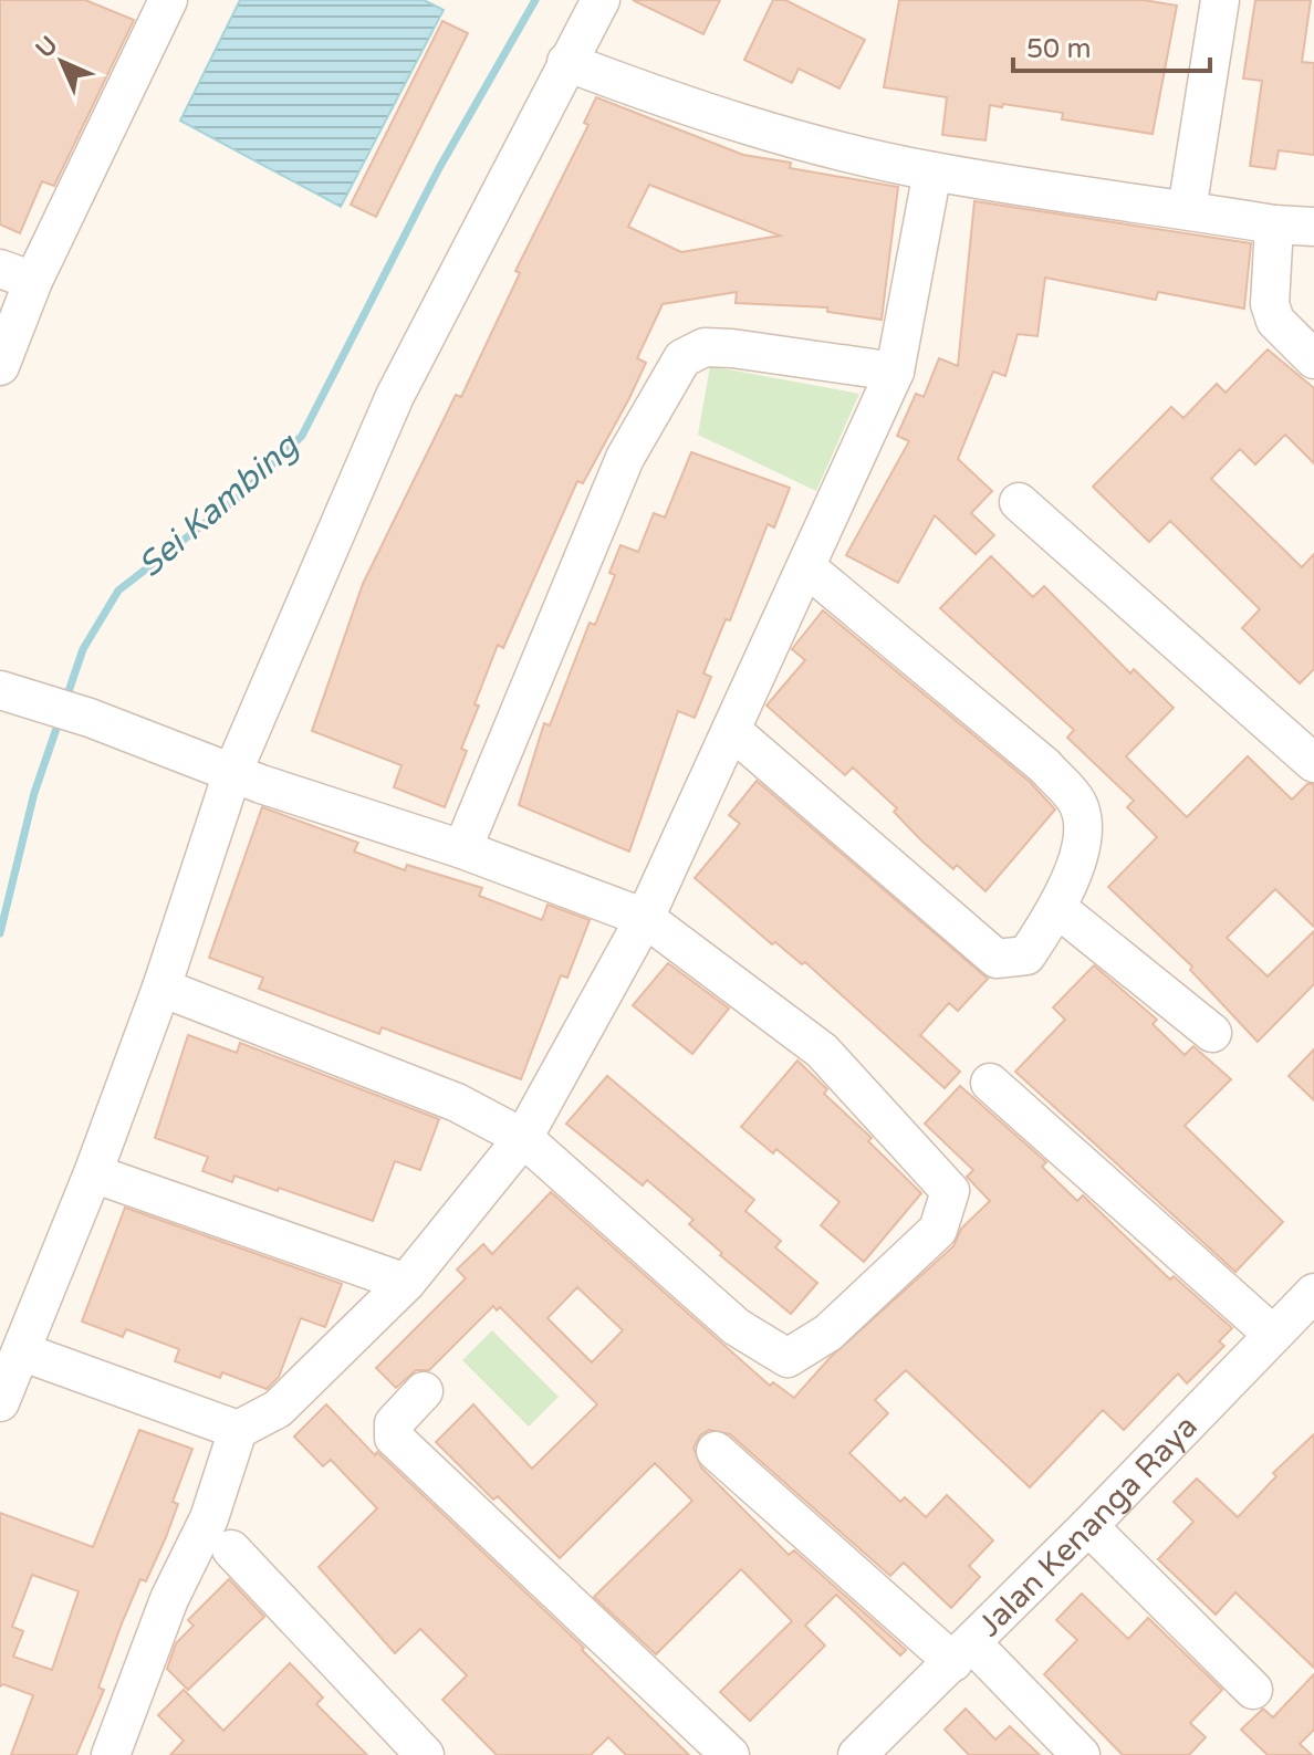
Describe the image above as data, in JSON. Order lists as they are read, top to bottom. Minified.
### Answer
{"streets":{"street":["Jalan Kenanga Raya"]},"water":["Sei Kambing"],"scale_bar":"50 m","north":"top left"}
